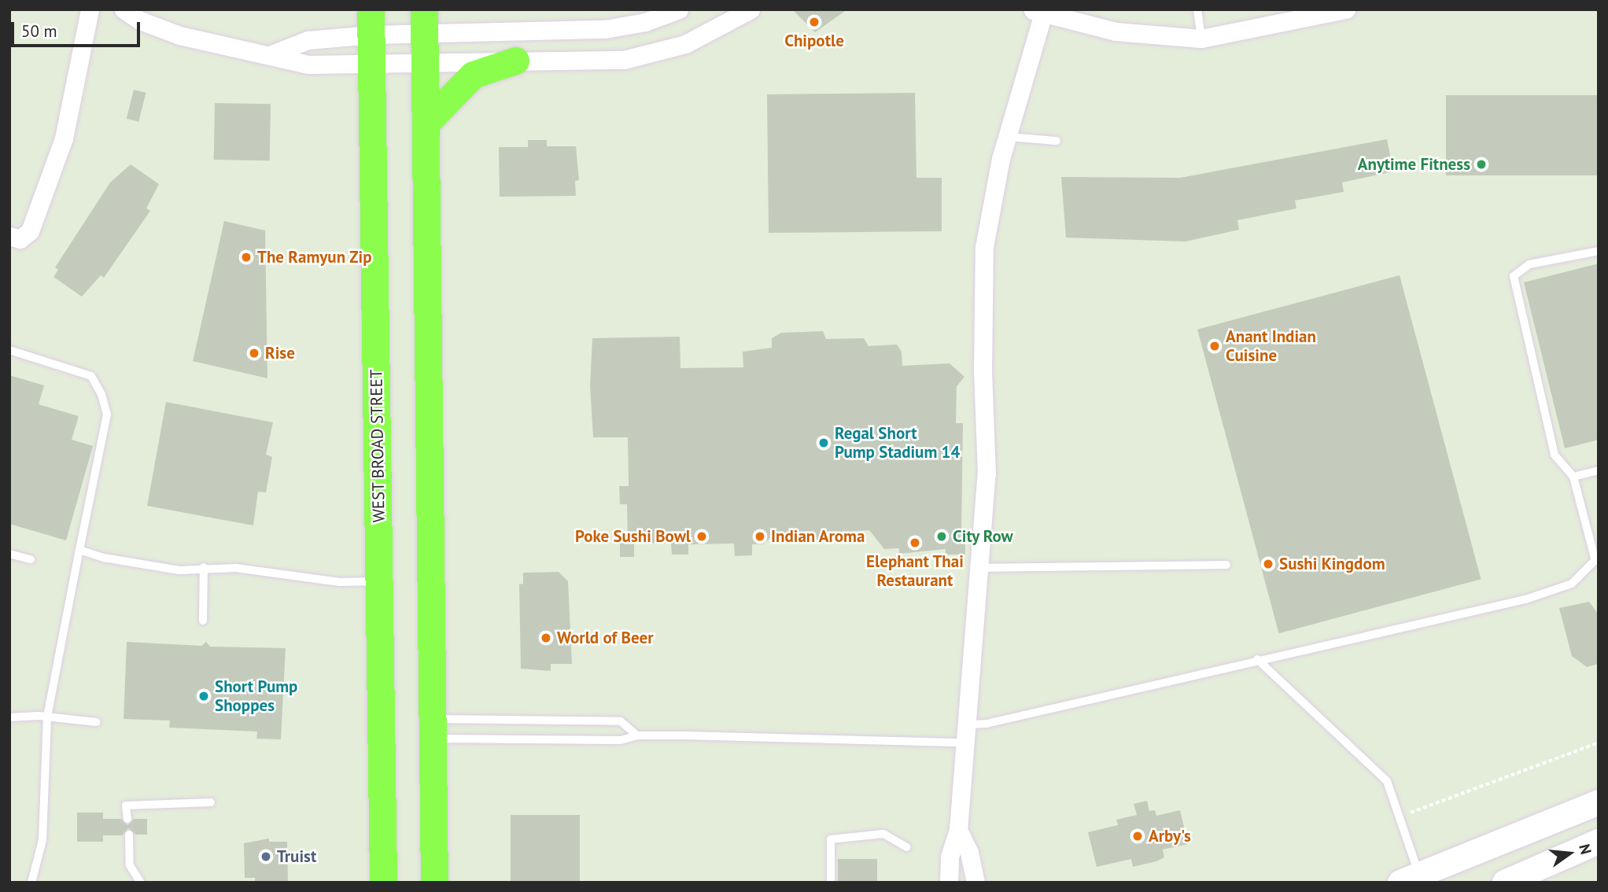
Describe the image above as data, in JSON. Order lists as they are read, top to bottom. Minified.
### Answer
{"streets":{"main road":["WEST BROAD STREET"]},"places":["Chipotle","Anytime Fitness","The Ramyun Zip","Anant Indian Cuisine","Rise","Regal Short Pump Stadium 14","Poke Sushi Bowl","Indian Aroma","City Row","Elephant Thai Restaurant","Sushi Kingdom","World of Beer","Short Pump Shoppes","Arby's","Truist"],"scale_bar":"50 m","north":"right"}
